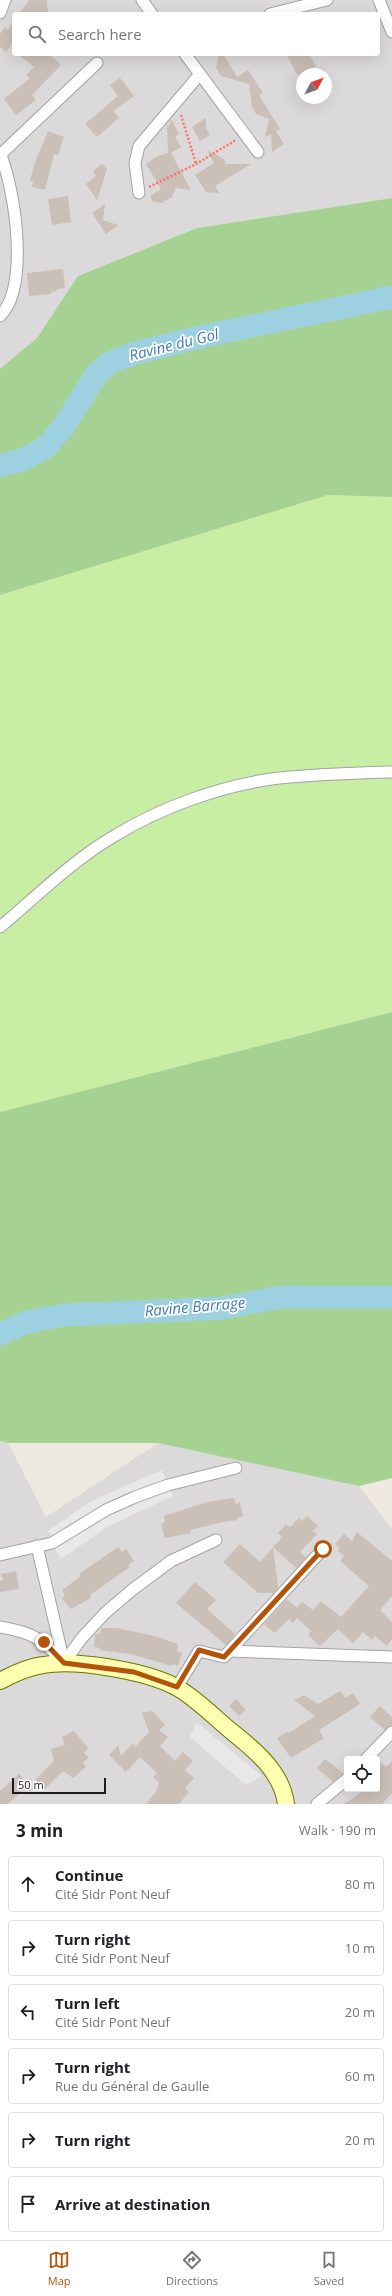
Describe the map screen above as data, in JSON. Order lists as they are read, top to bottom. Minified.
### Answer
{"water":["Ravine du Gol","Ravine Barrage"],"scale_bar":"50 m","north":"top right","page":{"search":"Search here","scale":"50 m","heading":["3 min","Walk · 190 m"],"list":[["Continue","Cité Sidr Pont Neuf","80 m"],["Turn right","Cité Sidr Pont Neuf","10 m"],["Turn left","Cité Sidr Pont Neuf","20 m"],["Turn right","Rue du Général de Gaulle","60 m"],["Turn right","20 m"],"Arrive at destination"],"nav":["Map","Directions","Saved"]}}
